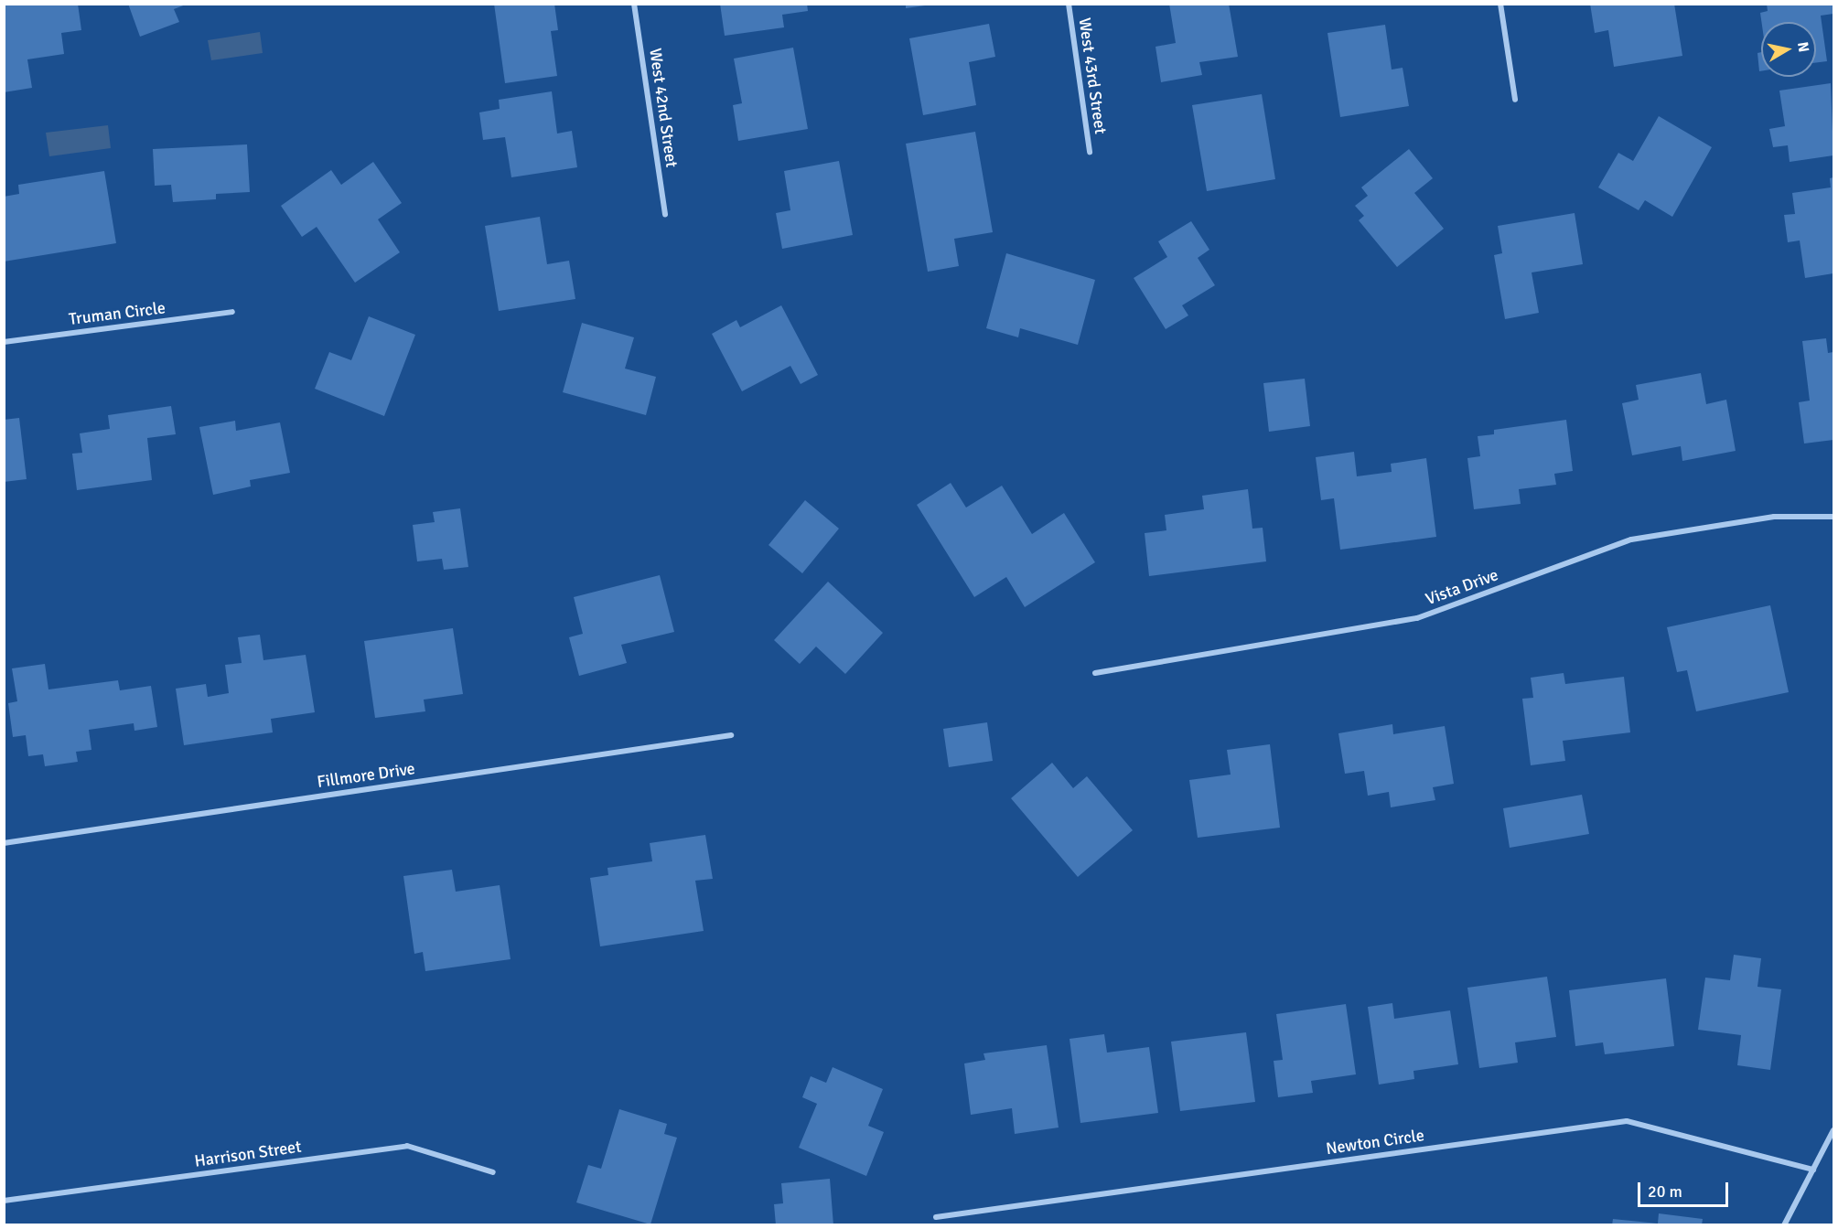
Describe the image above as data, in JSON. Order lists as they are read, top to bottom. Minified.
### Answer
{"streets":{"street":["West 43rd Street","West 42nd Street","Truman Circle","Vista Drive","Fillmore Drive","Newton Circle","Harrison Street"]},"scale_bar":"20 m","north":"right"}
